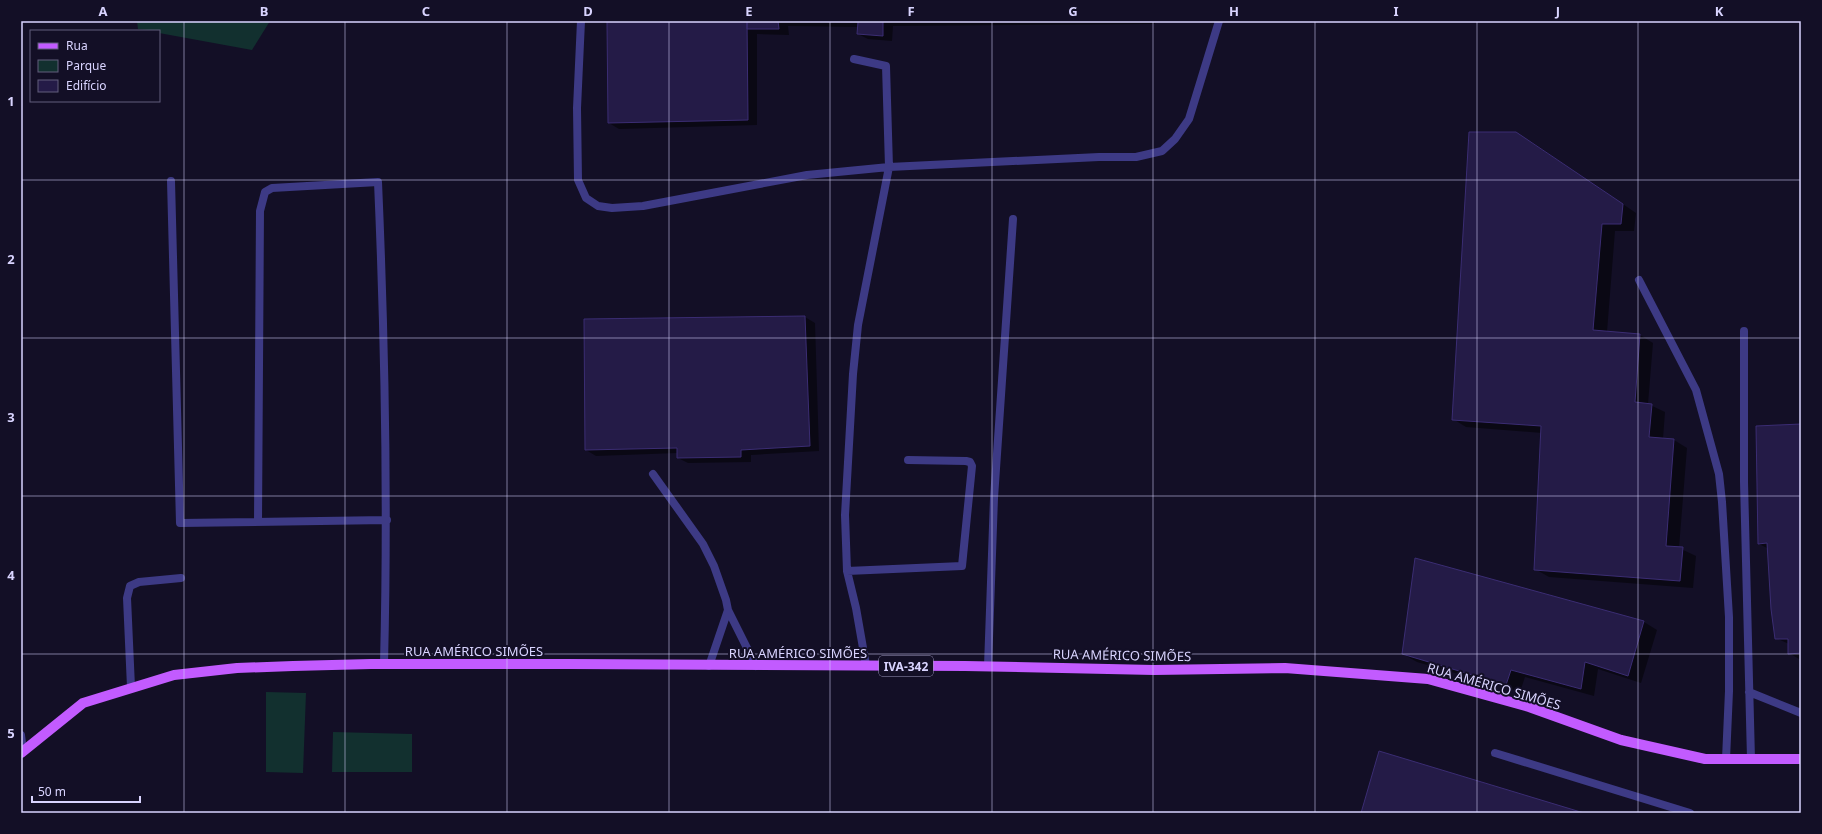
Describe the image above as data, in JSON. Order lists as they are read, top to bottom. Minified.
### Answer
{"streets":{"main road":["RUA AMÉRICO SIMÕES","IVA-342"]},"legend":["Rua","Parque","Edifício"],"scale_bar":"50 m","grid":{"columns":["A","B","C","D","E","F","G","H","I","J","K"],"rows":["1","2","3","4","5"]}}
